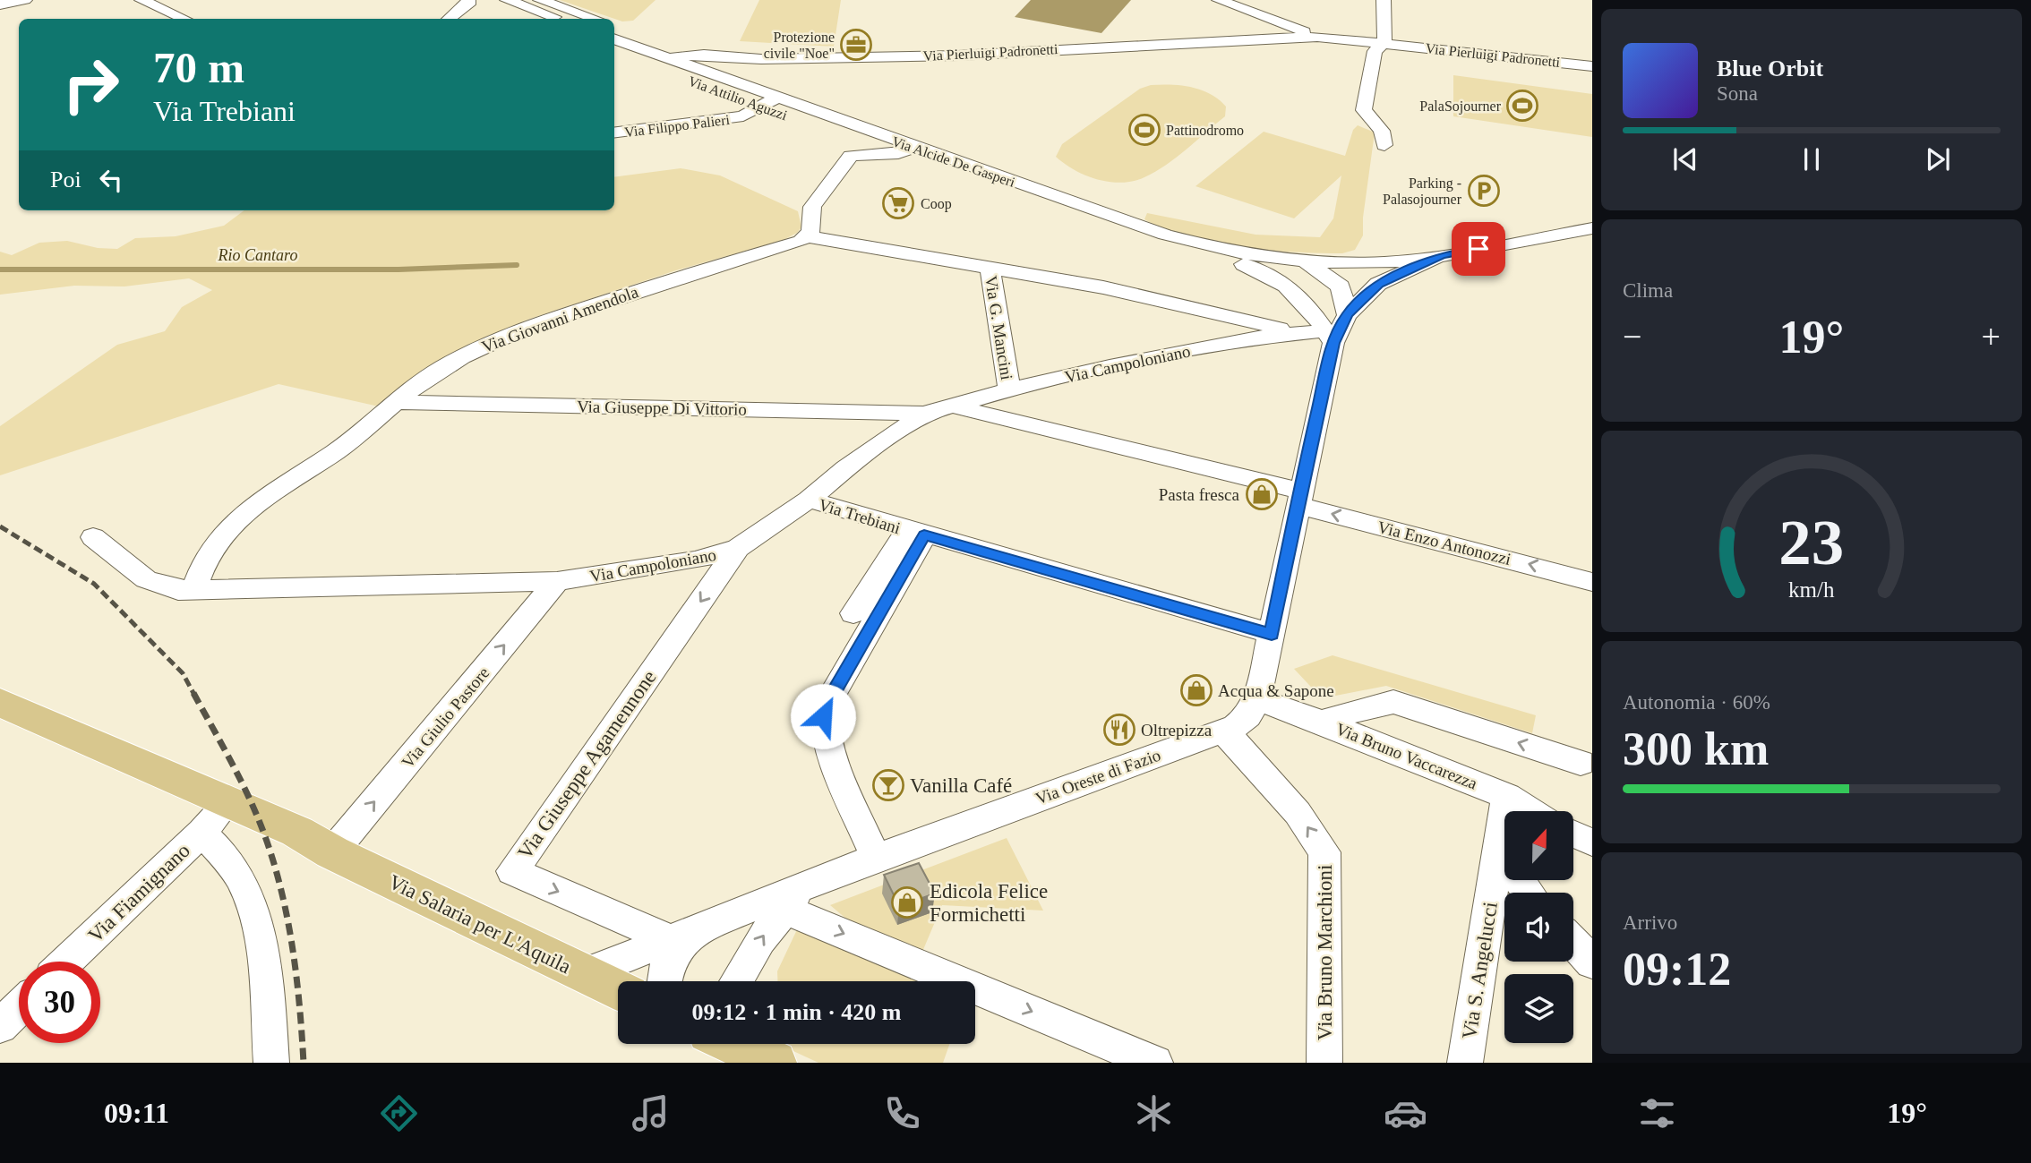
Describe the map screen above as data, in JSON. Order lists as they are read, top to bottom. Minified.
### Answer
{"streets":{"main road":["Via Salaria per L'Aquila"],"street":["Via Pierluigi Padronetti","Via Attilio Aguzzi","Via Filippo Palieri","Via Alcide De Gasperi","Via Giovanni Amendola","Via G. Mancini","Via Campoloniano","Via Giuseppe Di Vittorio","Via Trebiani","Via Enzo Antonozzi","Via Giulio Pastore","Via Bruno Vaccarezza","Via Giuseppe Agamennone","Via Oreste di Fazio","Via Fiamignano","Via Bruno Marchioni","Via S. Angelucci"]},"crossings":[["Via Pierluigi Padronetti","Via Alcide De Gasperi"],["Via Attilio Aguzzi","Via Filippo Palieri"],["Via Attilio Aguzzi","Via Alcide De Gasperi"],["Via Filippo Palieri","Via Alcide De Gasperi"],["Via Giovanni Amendola","Via Campoloniano"],["Via Giovanni Amendola","Via Giuseppe Di Vittorio"],["Via G. Mancini","Via Campoloniano"],["Via Campoloniano","Via Giuseppe Di Vittorio"],["Via Campoloniano","Via Trebiani"],["Via Campoloniano","Via Enzo Antonozzi"],["Via Campoloniano","Via Giulio Pastore"],["Via Campoloniano","Via Giuseppe Agamennone"],["Via Campoloniano","Via Oreste di Fazio"],["Via Trebiani","Via Oreste di Fazio"],["Via Enzo Antonozzi","Via Oreste di Fazio"],["Via Giulio Pastore","Via Salaria per L'Aquila"],["Via Bruno Vaccarezza","Via Oreste di Fazio"],["Via Bruno Vaccarezza","Via S. Angelucci"],["Via Giuseppe Agamennone","Via Oreste di Fazio"],["Via Oreste di Fazio","Via Salaria per L'Aquila"],["Via Oreste di Fazio","Via Bruno Marchioni"],["Via Fiamignano","Via Salaria per L'Aquila"]],"one_way":["Via Giulio Pastore","Via Bruno Marchioni"],"water":["Rio Cantaro"],"places":{"office":["Protezione civile \"Noe\""],"sports":["PalaSojourner","Pattinodromo"],"parking":["Parking - Palasojourner"],"supermarket":["Coop"],"shop":["Pasta fresca","Acqua & Sapone","Edicola Felice Formichetti"],"restaurant":["Oltrepizza"],"bar":["Vanilla Café"]},"north":"top","page":{"turn":["70 m","Via Trebiani"],"song":["Blue Orbit","Sona"],"then":"Poi","tile":["Clima",["Autonomia · 60%","300 km"],["Arrivo","09:12"]],"heat":["−","19°","+"],"limit":"30","trip":"09:12 · 1 min · 420 m","tabs":["09:11","19°"],"gauge":["23","km/h"]}}
